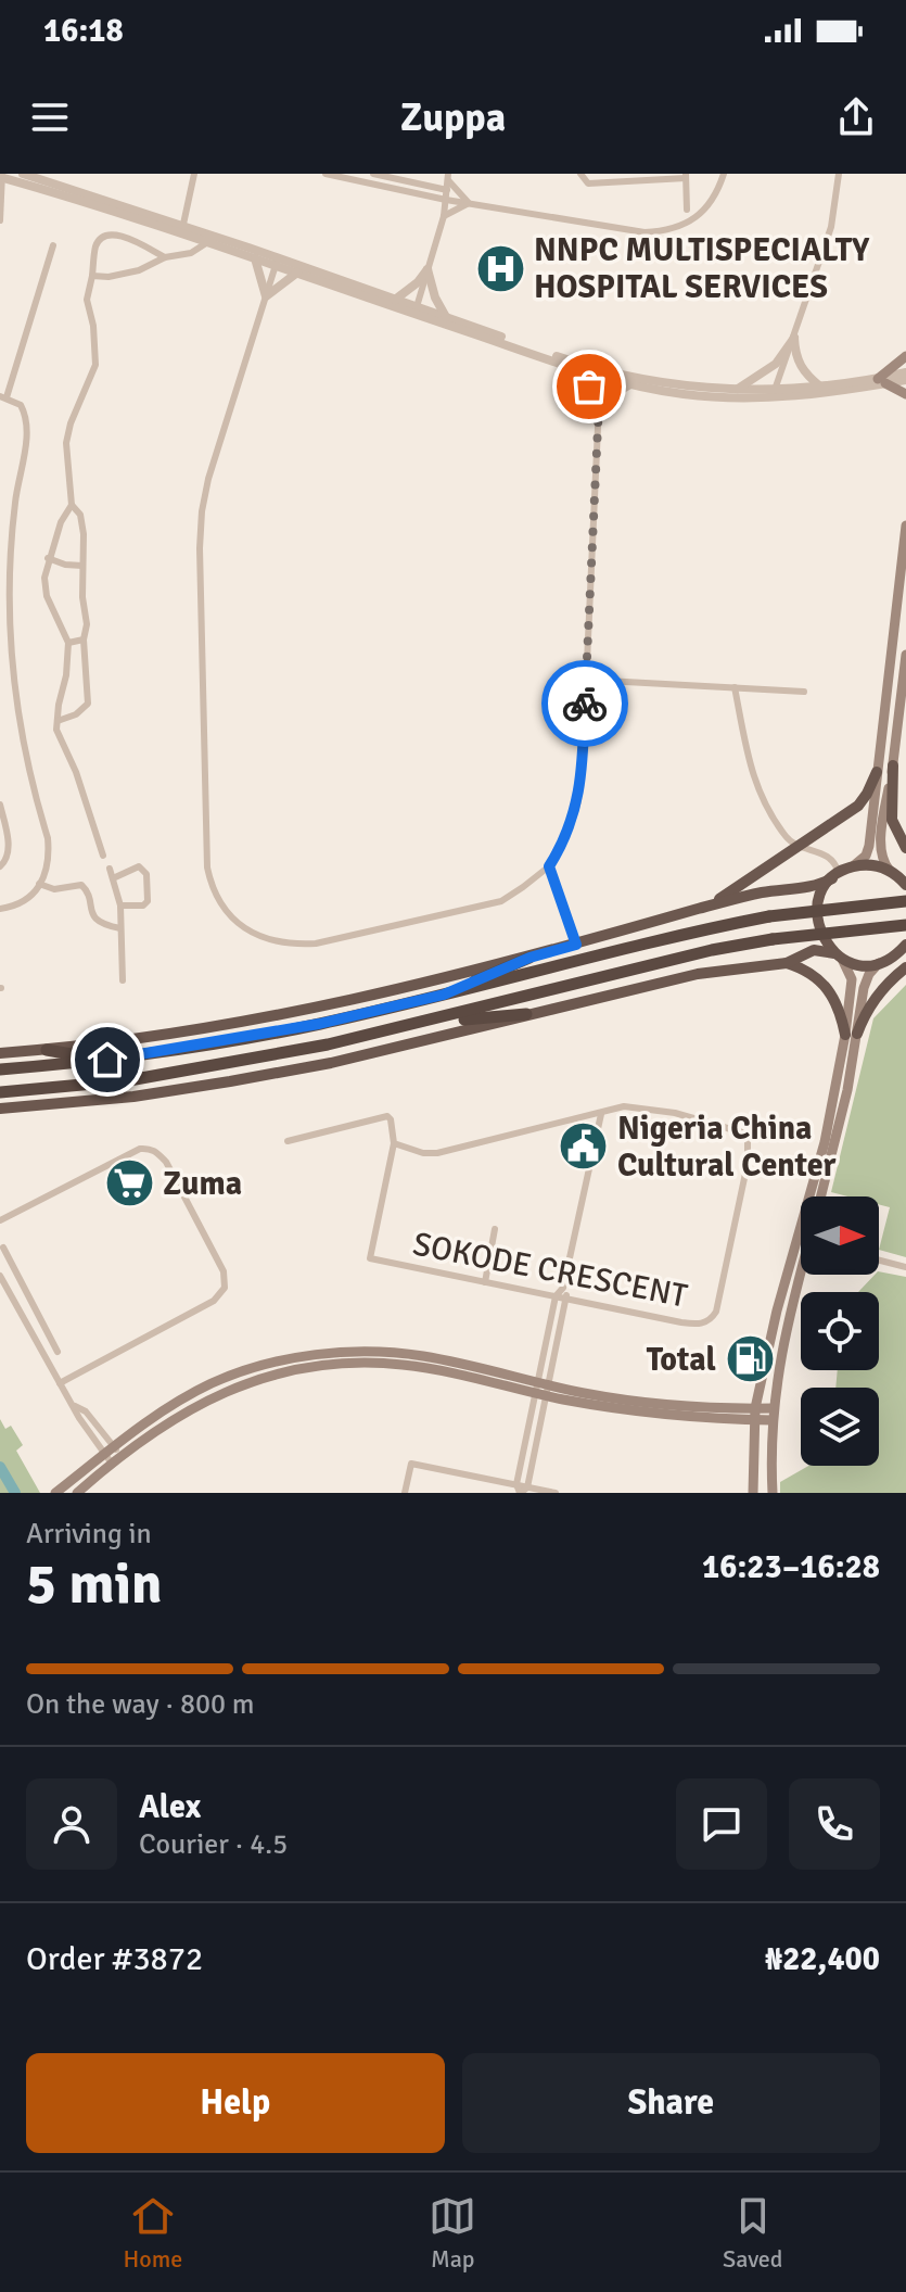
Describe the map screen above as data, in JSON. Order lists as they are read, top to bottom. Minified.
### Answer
{"streets":{"street":["SOKODE CRESCENT"]},"places":{"hospital":["NNPC MULTISPECIALTY HOSPITAL SERVICES"],"public building":["Nigeria China Cultural Center"],"supermarket":["Zuma"],"fuel station":["Total"]},"north":"right","page":{"status":"16:18","header":"Zuppa","heading":["5 min","Arriving in","16:23–16:28"],"panel":["Alex","Courier · 4.5","Order #3872","₦22,400"],"bar":"On the way · 800 m","buttons":["Help","Share"],"tabs":["Home","Map","Saved"]}}
